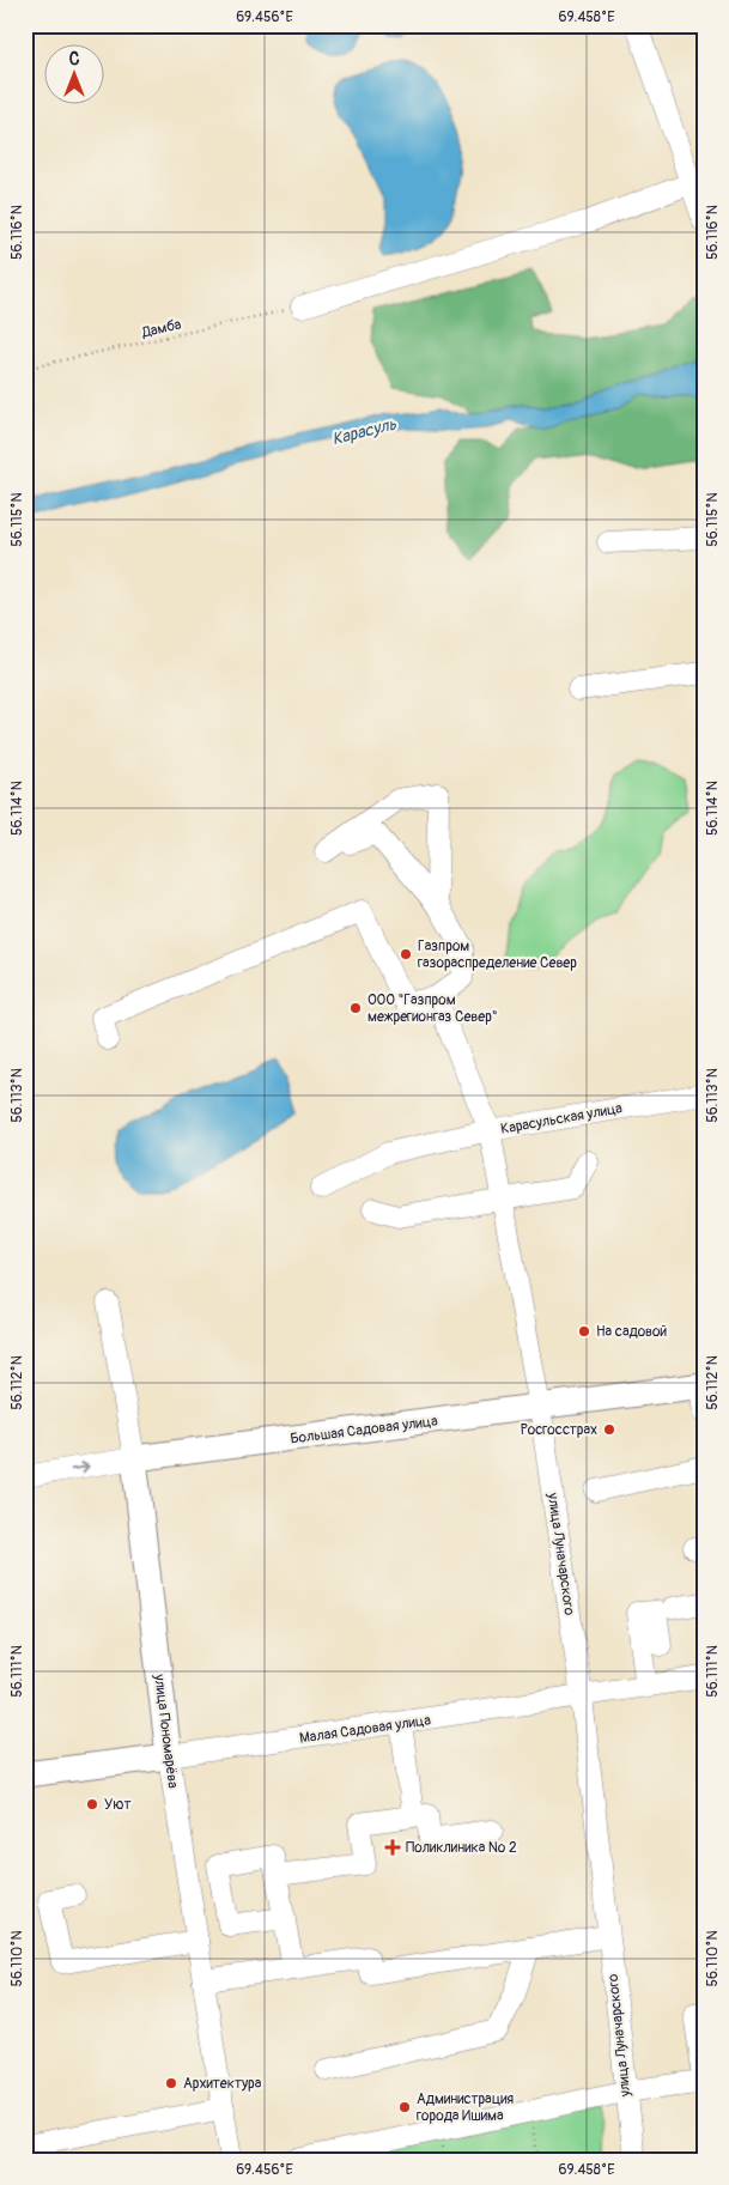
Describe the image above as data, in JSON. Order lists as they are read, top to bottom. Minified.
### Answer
{"streets":{"main road":["Большая Садовая улица","Малая Садовая улица","улица Пономарёва"],"street":["Карасульская улица","улица Луначарского"],"path":["Дамба"]},"crossings":[["Карасульская улица","улица Луначарского"],["Большая Садовая улица","улица Луначарского"],["Большая Садовая улица","улица Пономарёва"],["улица Луначарского","Малая Садовая улица"],["Малая Садовая улица","улица Пономарёва"]],"water":["Карасуль"],"places":{"other":["Газпром газораспределение Север","ООО \"Газпром межрегионгаз Север\"","На садовой","Росгосстрах","Уют","Архитектура","Администрация города Ишима"],"health":["Поликлиника № 2"]},"north":"top","coordinates":["69.456°E","69.458°E","56.116°N","56.115°N","56.114°N","56.113°N","56.112°N","56.111°N","56.110°N"]}
